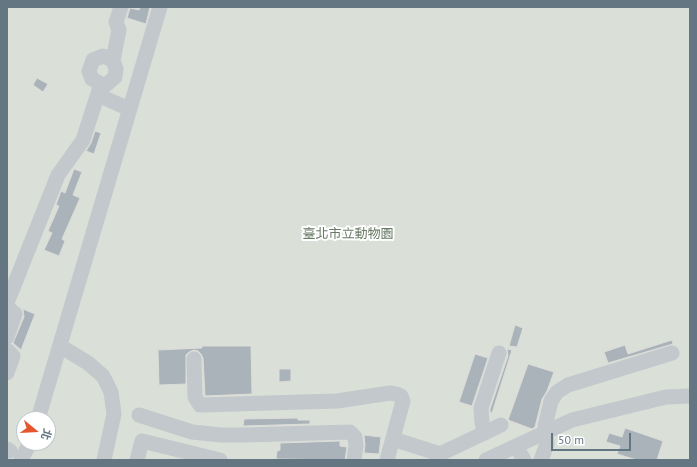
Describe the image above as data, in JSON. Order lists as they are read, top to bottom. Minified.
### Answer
{"parks":["臺北市立動物園"],"scale_bar":"50 m","north":"right"}
